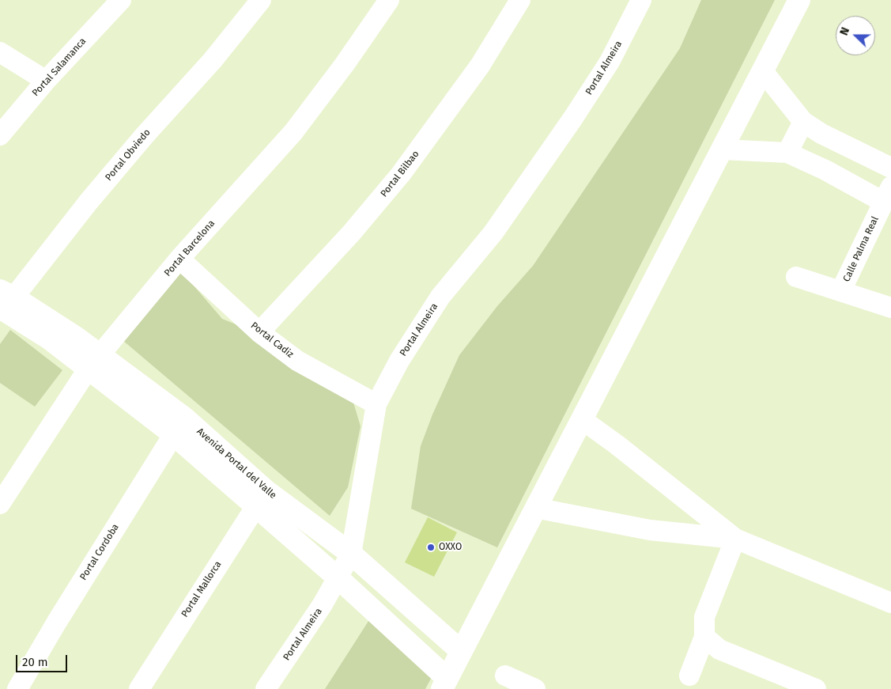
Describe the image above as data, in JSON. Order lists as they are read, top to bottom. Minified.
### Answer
{"streets":{"street":["Portal Salamanca","Portal Almeira","Portal Obviedo","Portal Bilbao","Portal Barcelona","Calle Palma Real","Portal Cadiz","Avenida Portal del Valle","Portal Cordoba","Portal Mallorca"]},"crossings":[["Portal Almeira","Portal Cadiz"],["Portal Almeira","Avenida Portal del Valle"],["Portal Obviedo","Avenida Portal del Valle"],["Portal Bilbao","Portal Cadiz"],["Portal Barcelona","Portal Cadiz"],["Portal Barcelona","Avenida Portal del Valle"],["Avenida Portal del Valle","Portal Cordoba"],["Avenida Portal del Valle","Portal Mallorca"]],"places":["OXXO"],"scale_bar":"20 m","north":"left"}
